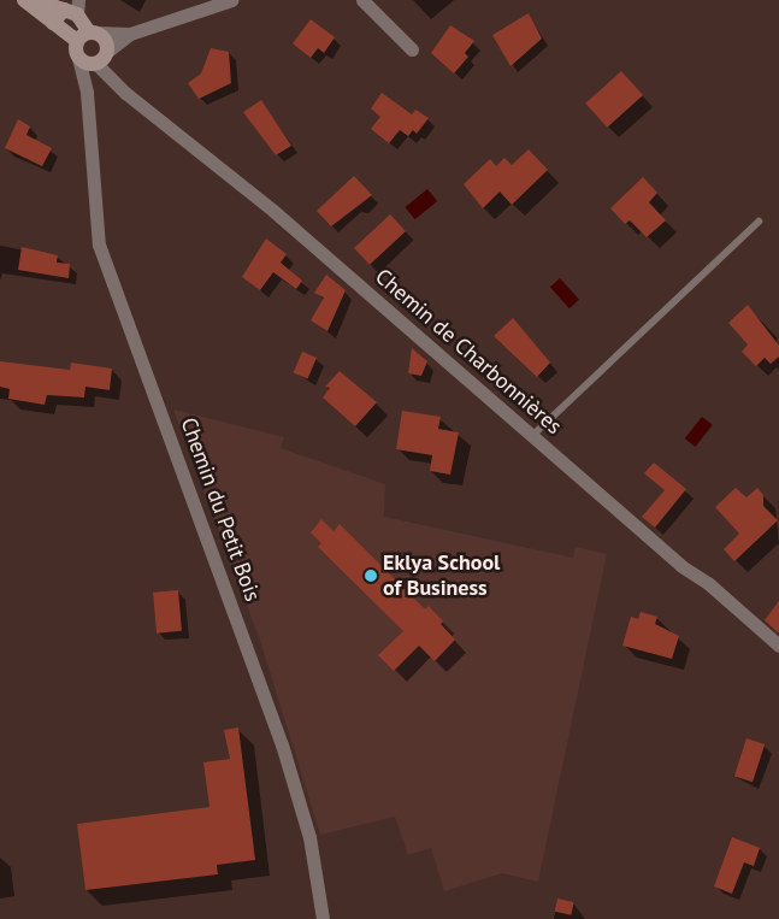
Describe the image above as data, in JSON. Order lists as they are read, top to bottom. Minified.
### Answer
{"streets":{"street":["Chemin de Charbonnières","Chemin du Petit Bois"]},"crossings":[["Chemin de Charbonnières","Chemin du Petit Bois"]],"places":["Eklya School of Business"]}
